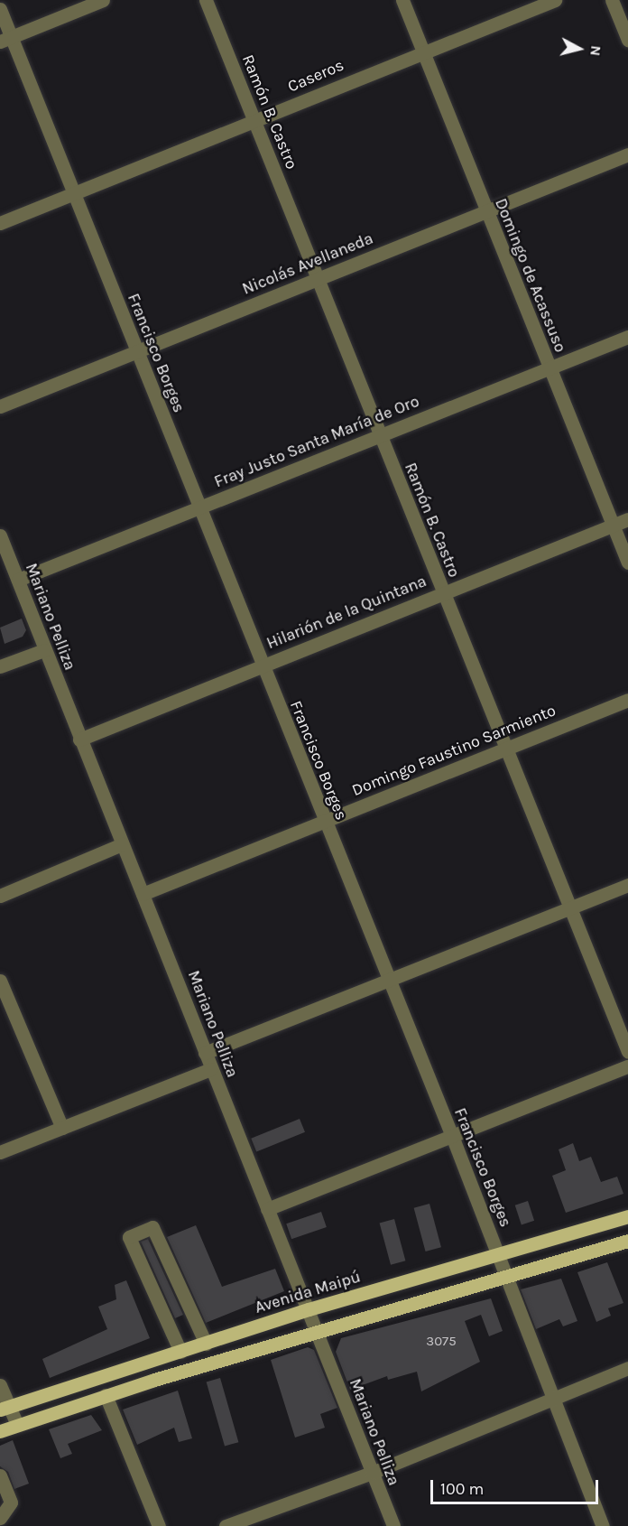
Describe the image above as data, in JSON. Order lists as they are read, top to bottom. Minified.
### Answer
{"streets":{"main road":["Avenida Maipú"],"street":["Caseros","Ramón B. Castro","Nicolás Avellaneda","Domingo de Acassuso","Francisco Borges","Fray Justo Santa María de Oro","Hilarión de la Quintana","Mariano Pelliza","Domingo Faustino Sarmiento"]},"crossings":[["Caseros","Ramón B. Castro"],["Caseros","Domingo de Acassuso"],["Caseros","Francisco Borges"],["Ramón B. Castro","Nicolás Avellaneda"],["Ramón B. Castro","Fray Justo Santa María de Oro"],["Ramón B. Castro","Hilarión de la Quintana"],["Ramón B. Castro","Domingo Faustino Sarmiento"],["Nicolás Avellaneda","Domingo de Acassuso"],["Nicolás Avellaneda","Francisco Borges"],["Domingo de Acassuso","Fray Justo Santa María de Oro"],["Domingo de Acassuso","Hilarión de la Quintana"],["Francisco Borges","Fray Justo Santa María de Oro"],["Francisco Borges","Hilarión de la Quintana"],["Francisco Borges","Domingo Faustino Sarmiento"],["Francisco Borges","Avenida Maipú"],["Fray Justo Santa María de Oro","Mariano Pelliza"],["Hilarión de la Quintana","Mariano Pelliza"],["Mariano Pelliza","Domingo Faustino Sarmiento"],["Mariano Pelliza","Avenida Maipú"]],"house_numbers":["3075"],"scale_bar":"100 m","north":"right"}
